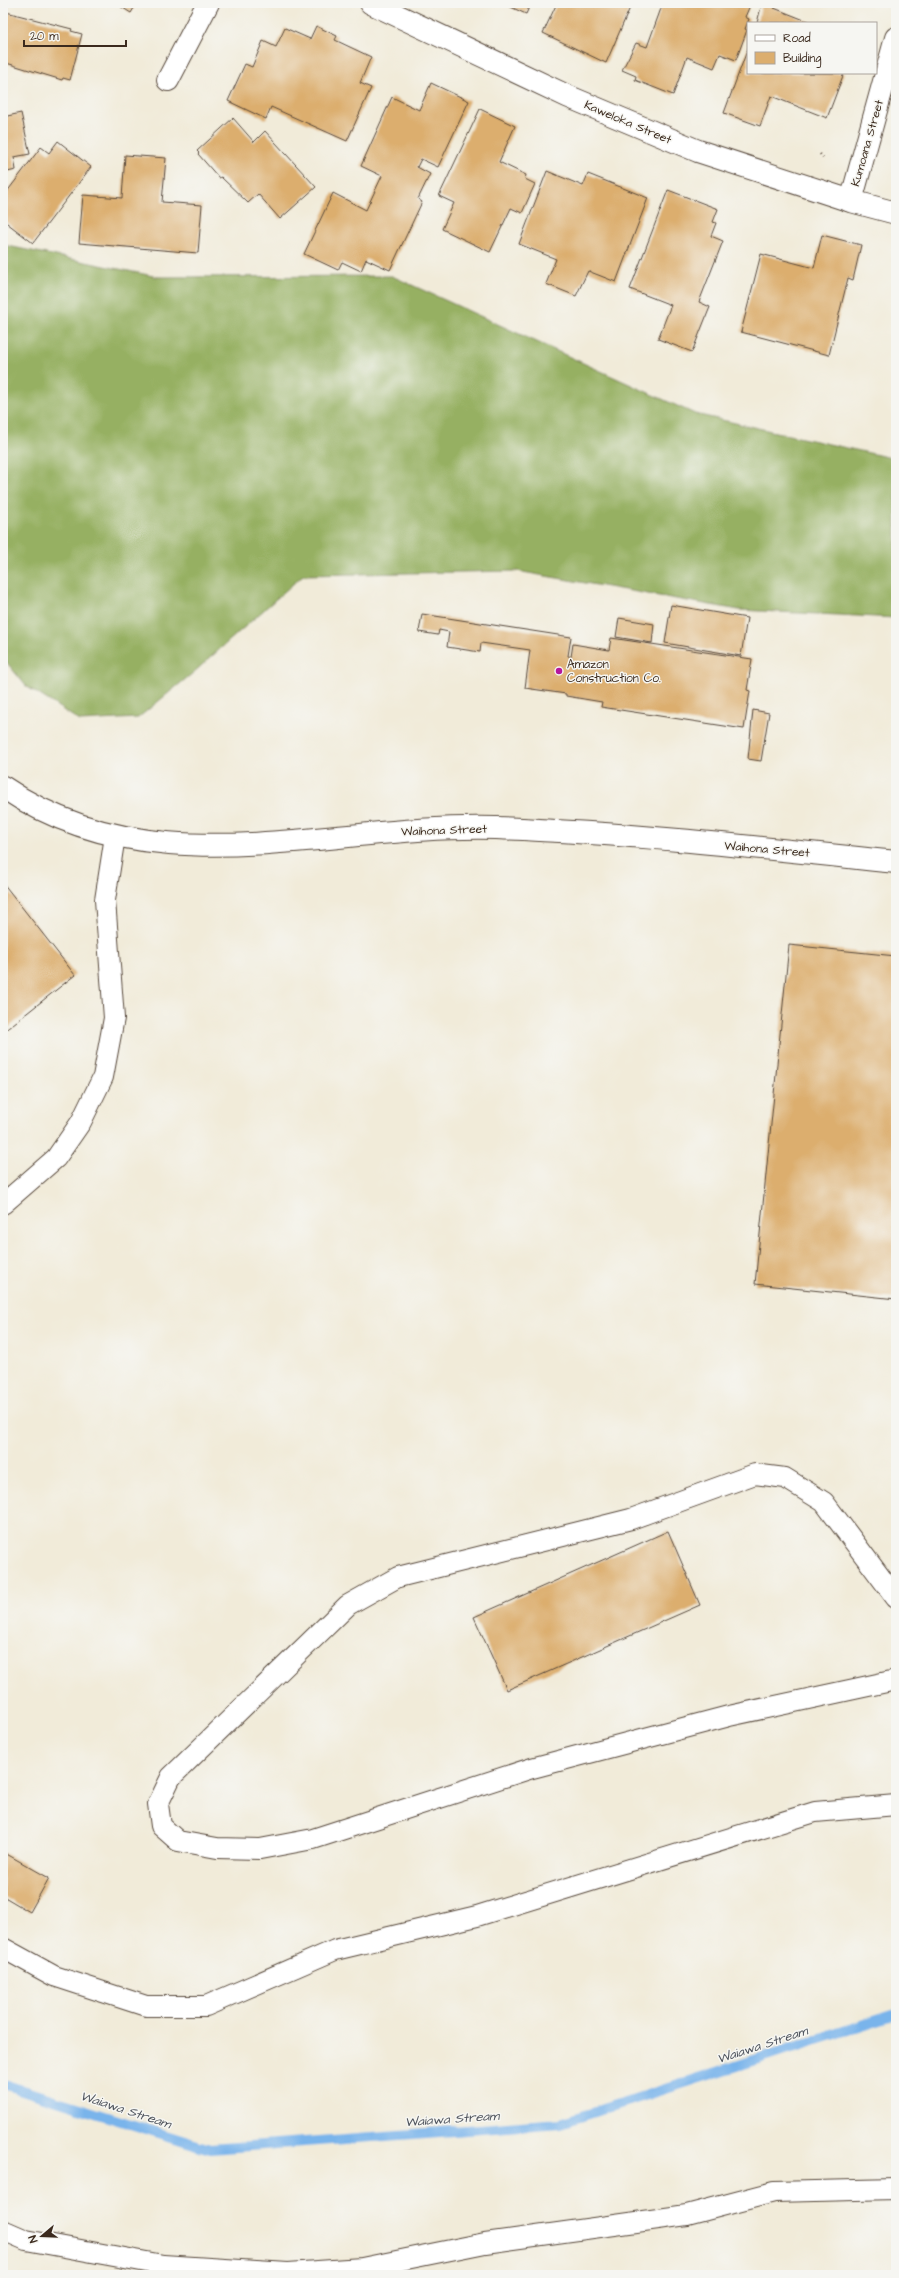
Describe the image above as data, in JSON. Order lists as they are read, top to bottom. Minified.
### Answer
{"streets":{"street":["Kaweloka Street","Kumoana Street","Waihona Street"]},"crossings":[["Kaweloka Street","Kumoana Street"]],"water":["Waiawa Stream"],"places":["Amazon Construction Co."],"legend":["Road","Building"],"scale_bar":"20 m","north":"left"}
